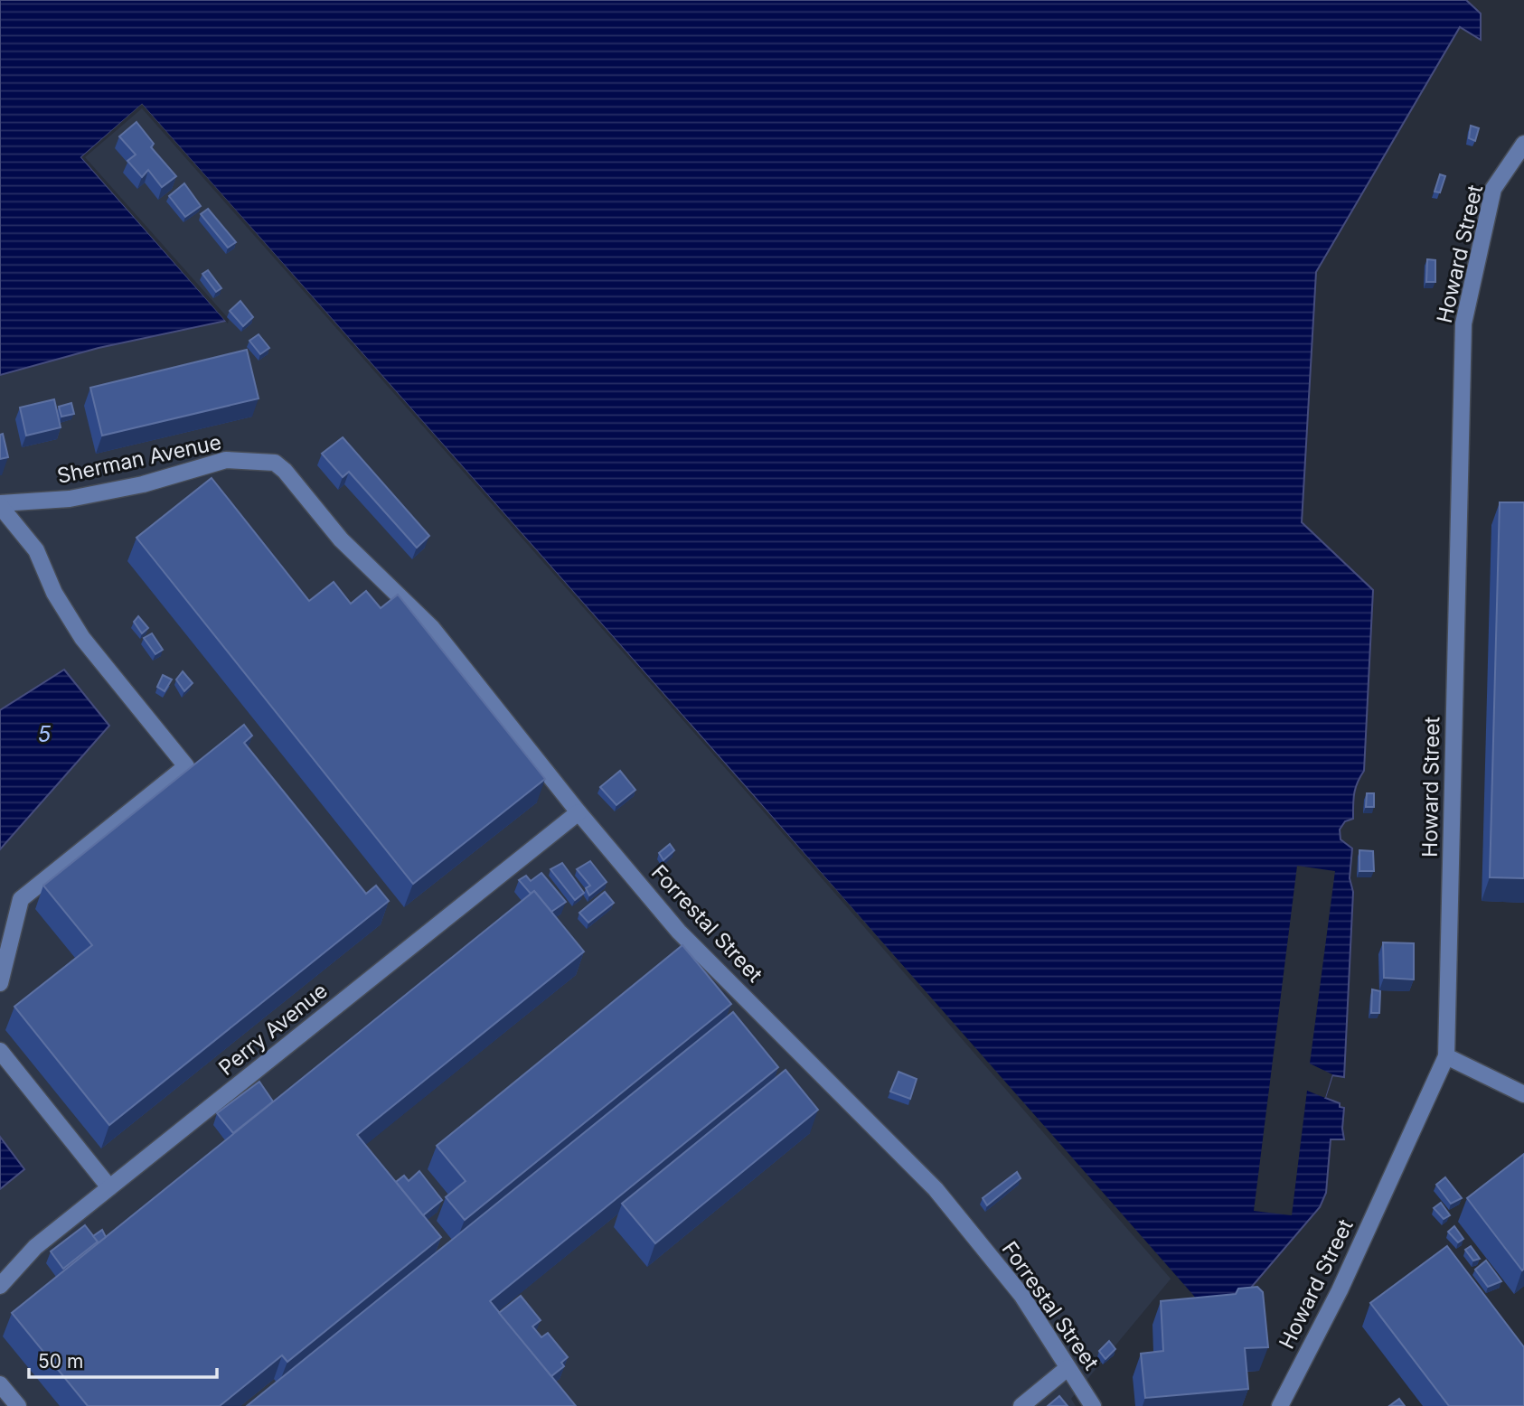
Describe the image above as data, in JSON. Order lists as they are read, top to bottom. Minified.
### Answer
{"streets":{"street":["Howard Street","Sherman Avenue","Forrestal Street","Perry Avenue"]},"crossings":[["Sherman Avenue","Forrestal Street"],["Forrestal Street","Perry Avenue"]],"water":["5"],"scale_bar":"50 m"}
